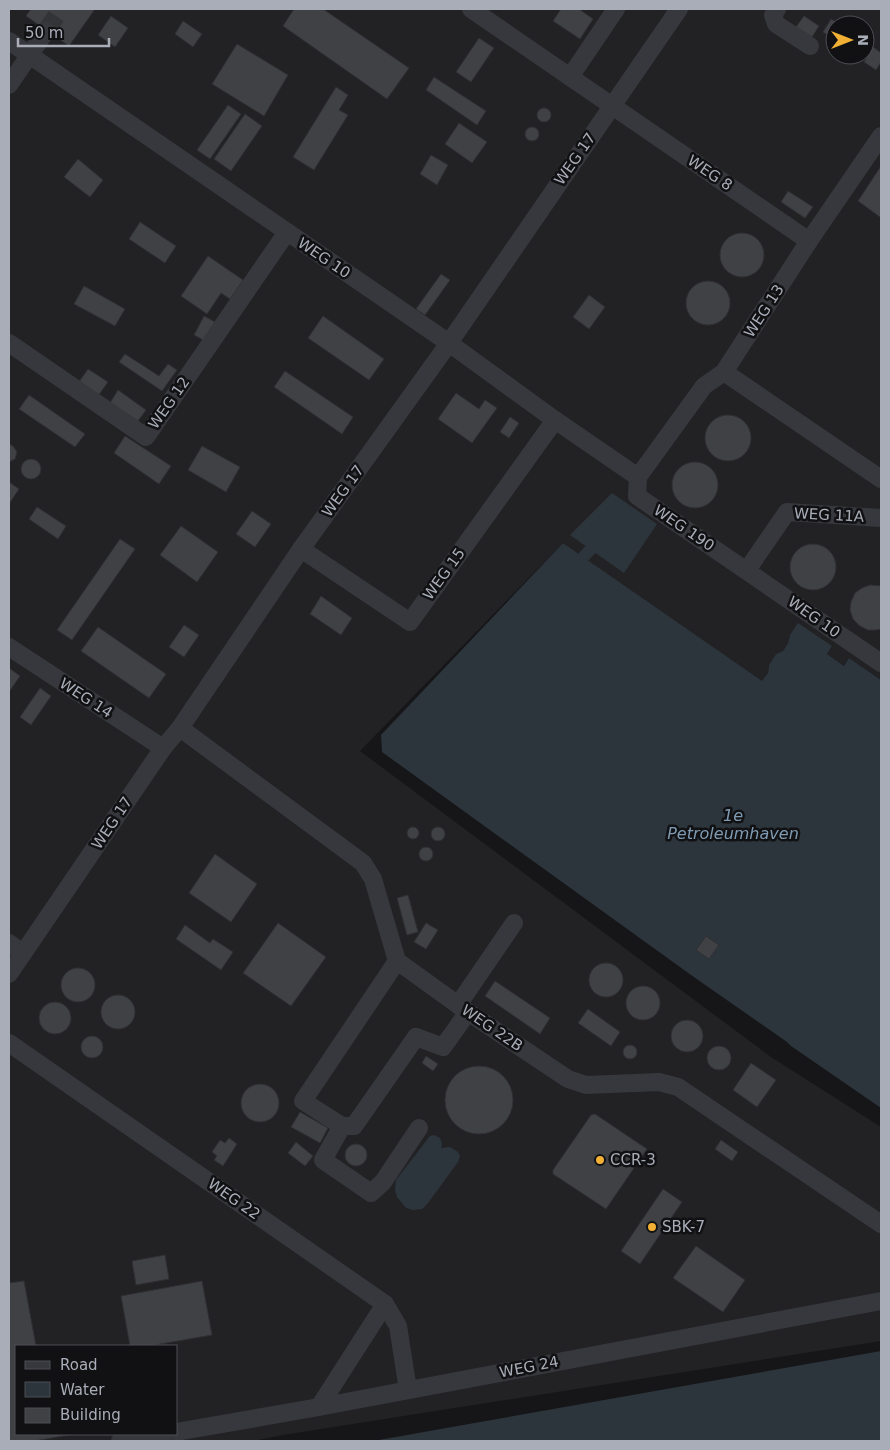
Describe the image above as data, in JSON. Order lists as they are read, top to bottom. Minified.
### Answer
{"streets":{"lane":["WEG 17","WEG 8","WEG 10","WEG 13","WEG 12","WEG 11A","WEG 190","WEG 15","WEG 14","WEG 22B","WEG 22","WEG 24"]},"crossings":[["WEG 17","WEG 8"],["WEG 17","WEG 10"],["WEG 17","WEG 15"],["WEG 17","WEG 14"],["WEG 8","WEG 13"],["WEG 10","WEG 13"],["WEG 10","WEG 12"],["WEG 10","WEG 11A"],["WEG 10","WEG 190"],["WEG 10","WEG 15"],["WEG 13","WEG 190"],["WEG 11A","WEG 190"],["WEG 22","WEG 24"]],"water":["1e Petroleumhaven"],"places":["CCR-3","SBK-7"],"legend":["Road","Water","Building"],"scale_bar":"50 m","north":"right"}
